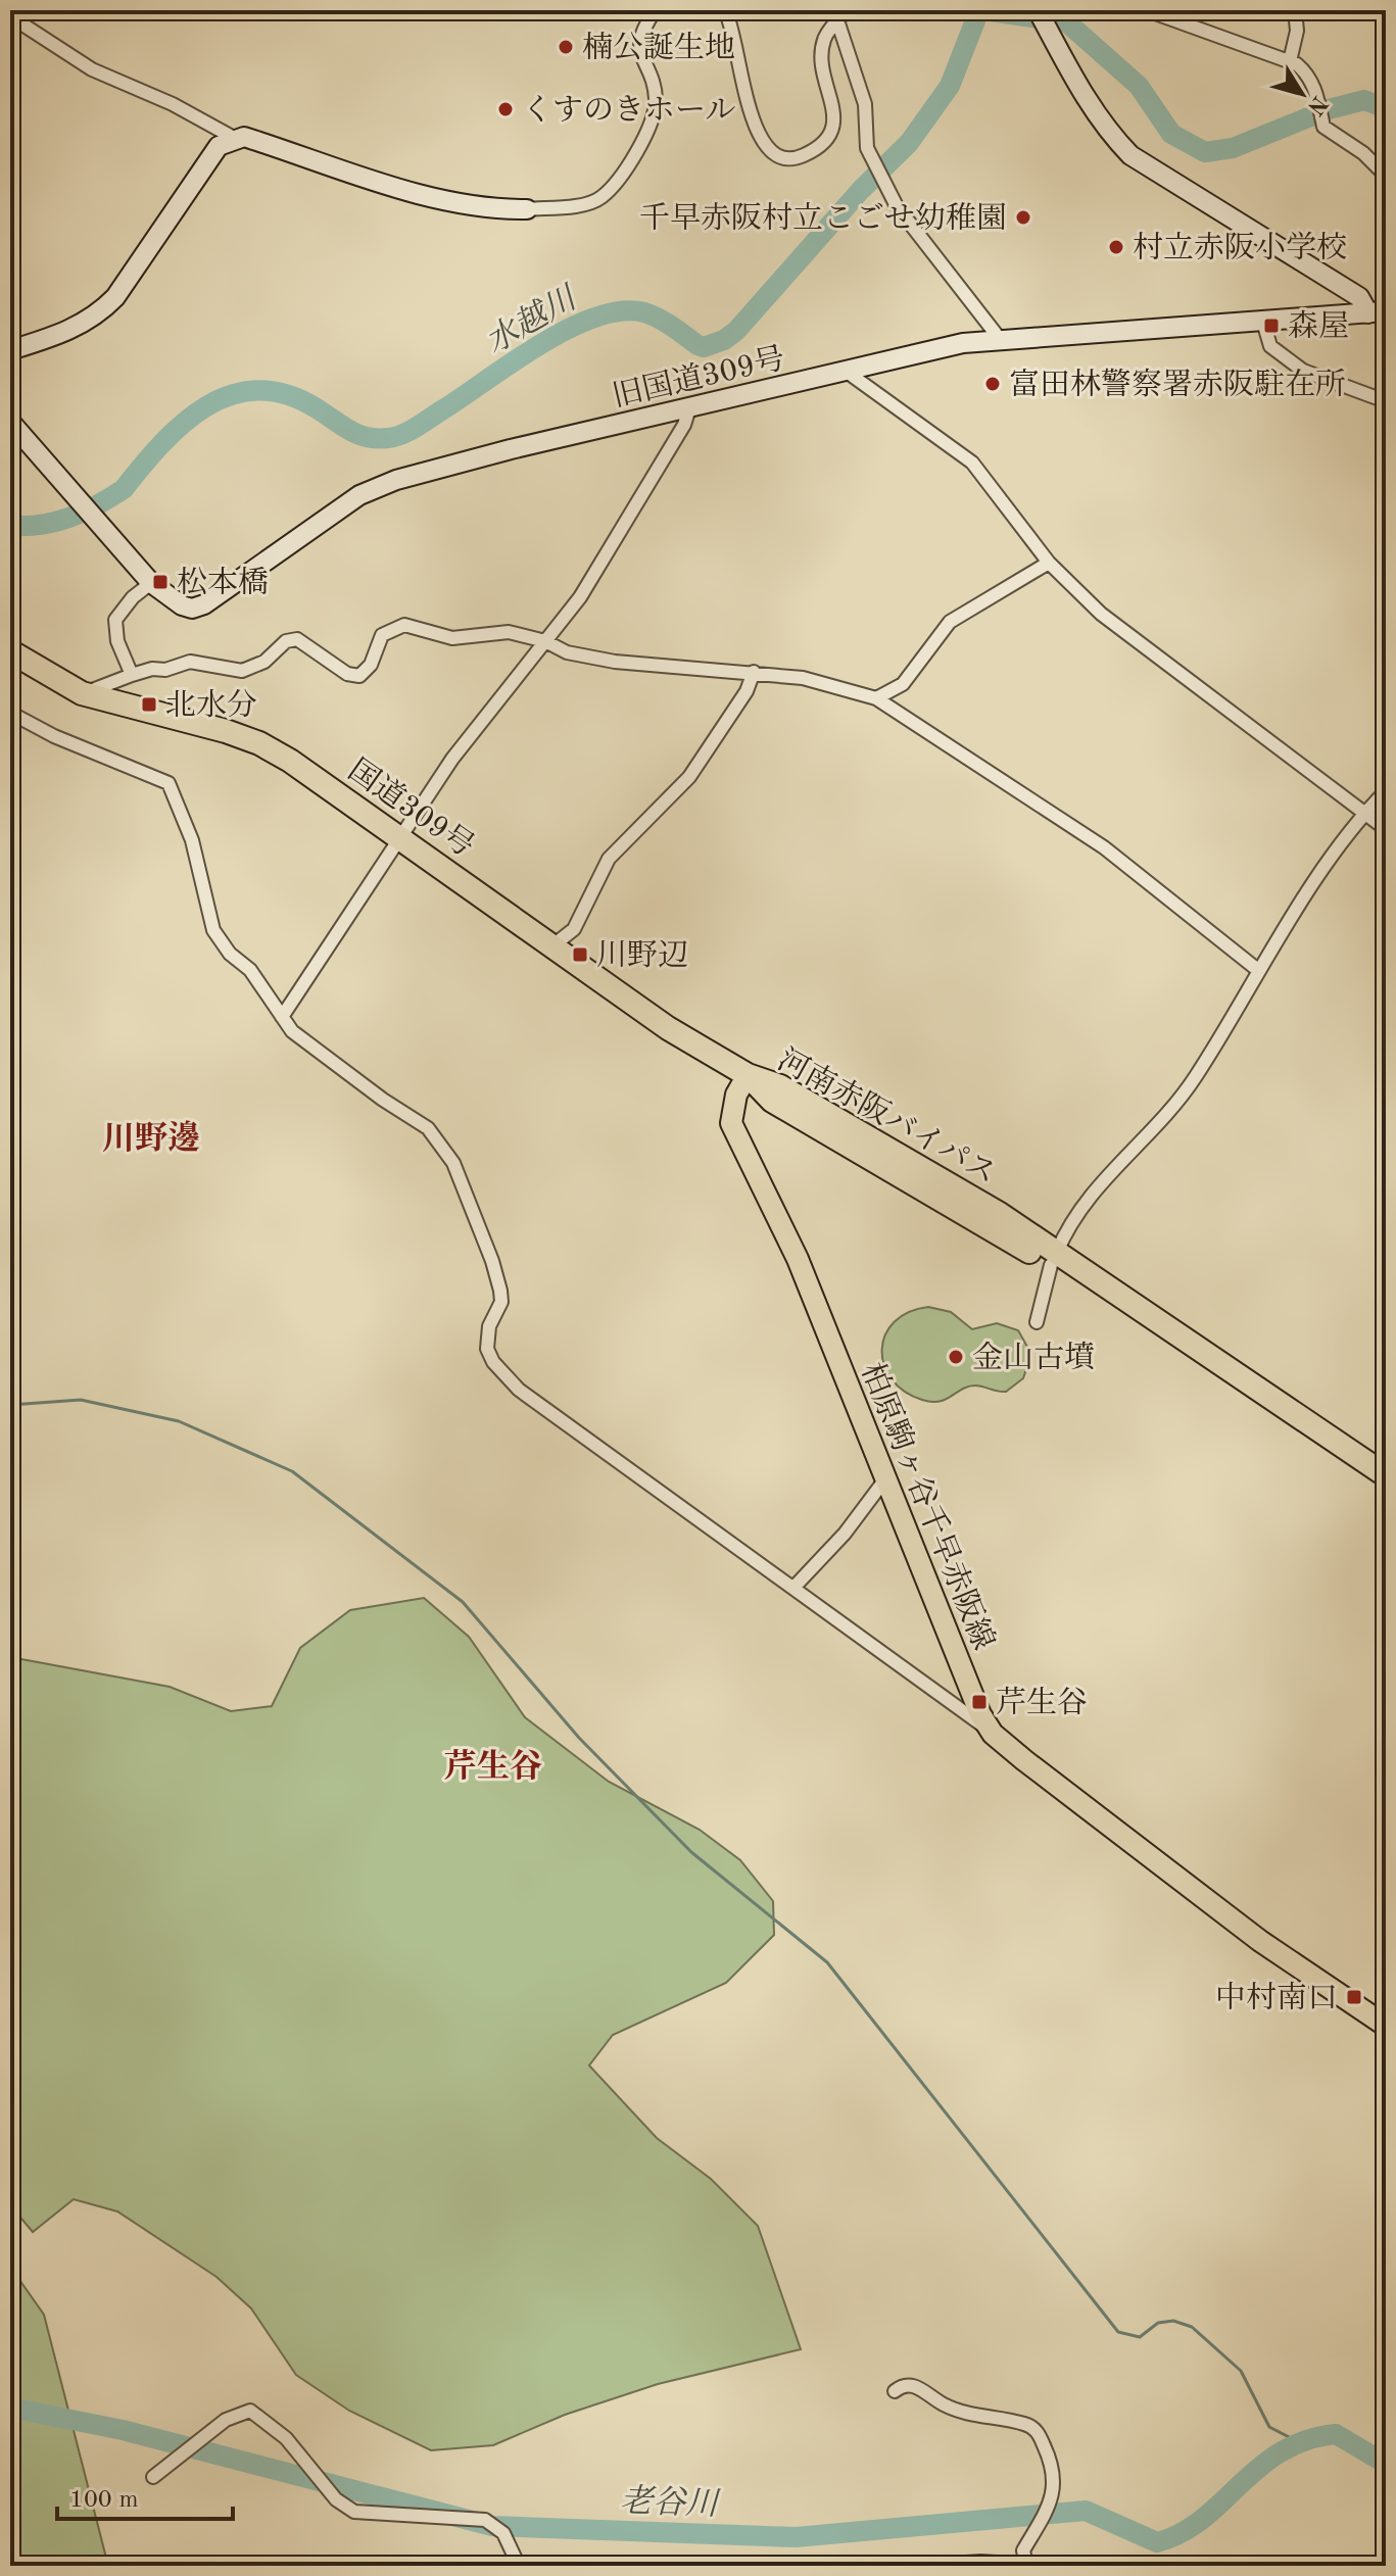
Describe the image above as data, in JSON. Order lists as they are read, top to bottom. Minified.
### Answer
{"streets":{"highway":["国道309号","河南赤阪バイパス"],"main road":["柏原駒ヶ谷千早赤阪線"],"street":["旧国道309号"]},"crossings":[["国道309号","河南赤阪バイパス"],["国道309号","柏原駒ヶ谷千早赤阪線"],["河南赤阪バイパス","柏原駒ヶ谷千早赤阪線"]],"districts":["川野邊","芹生谷"],"water":["水越川","老谷川"],"places":{"other":["楠公誕生地","くすのきホール","千早赤阪村立こごせ幼稚園","村立赤阪小学校","富田林警察署赤阪駐在所","金山古墳"],"transit":["森屋","松本橋","北水分","川野辺","芹生谷","中村南口"]},"scale_bar":"100 m","north":"bottom right"}
